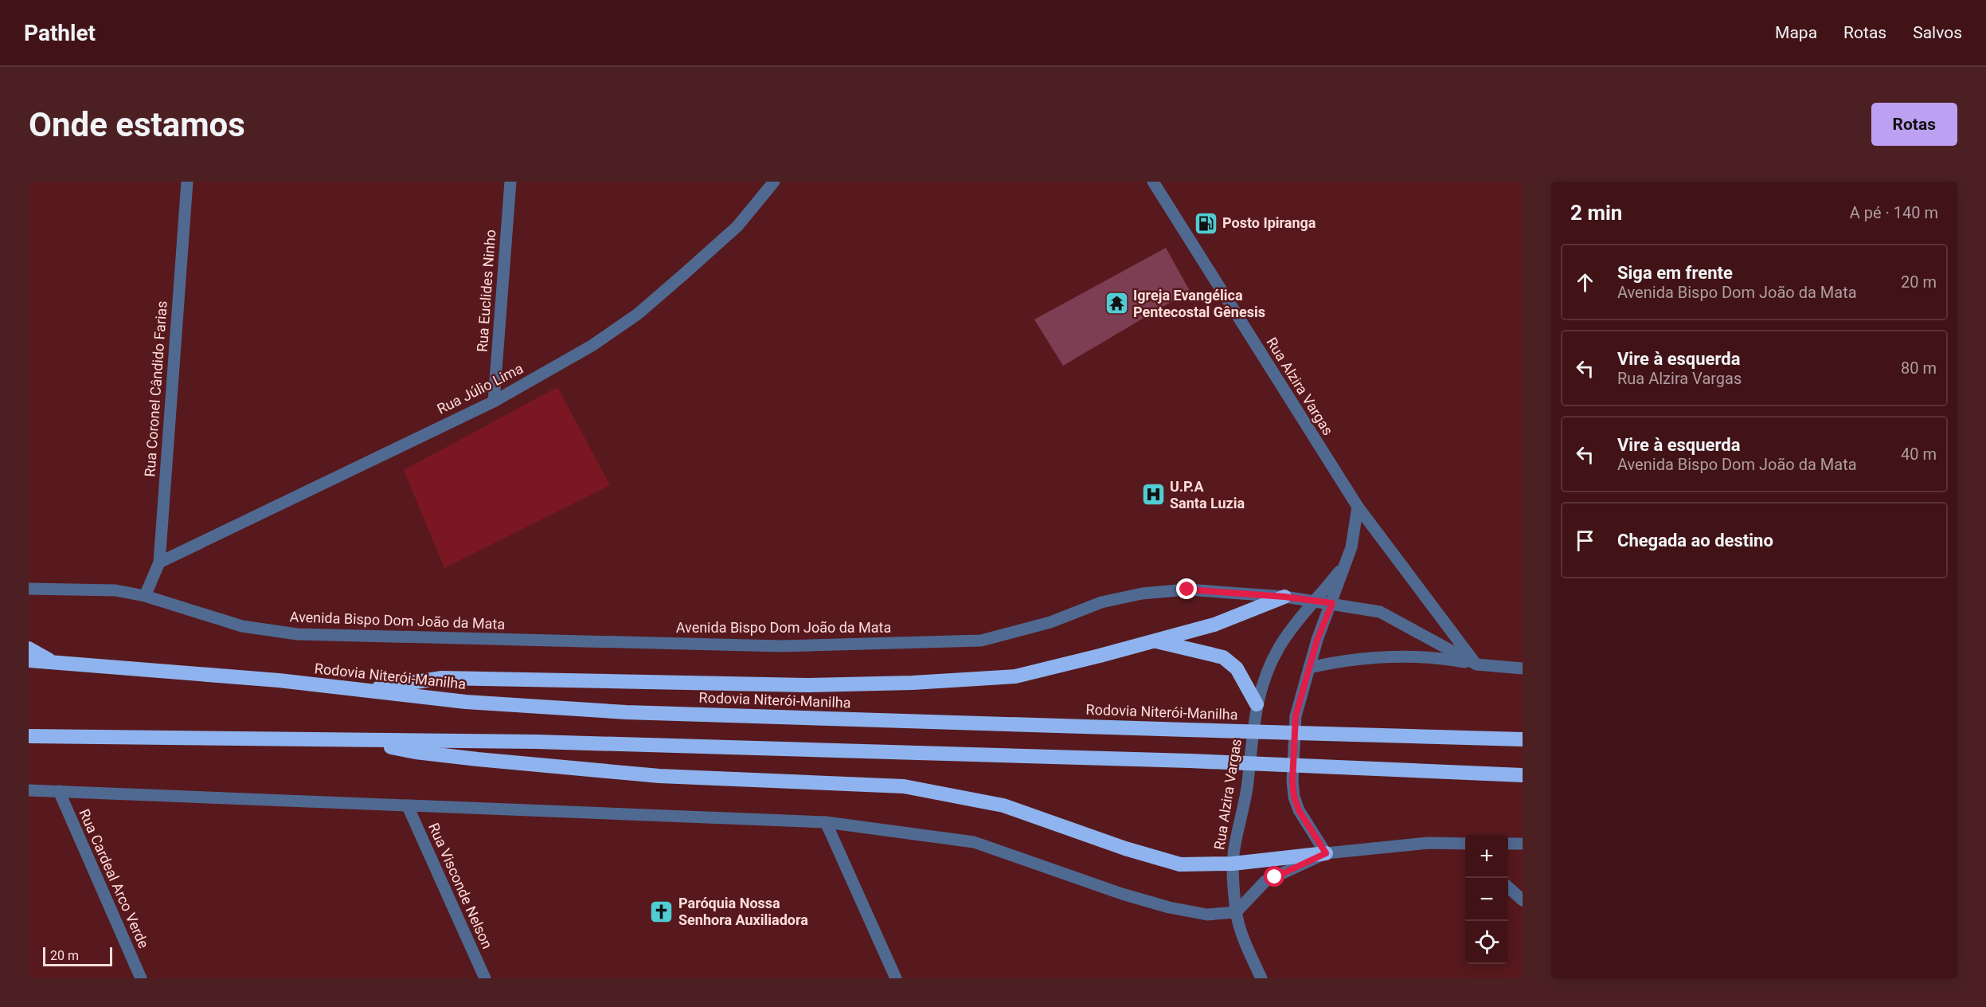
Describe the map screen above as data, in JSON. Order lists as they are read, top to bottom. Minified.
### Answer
{"streets":{"highway":["Rodovia Niterói-Manilha"],"street":["Rua Euclides Ninho","Rua Alzira Vargas","Rua Coronel Cândido Farias","Rua Júlio Lima","Avenida Bispo Dom João da Mata","Rua Cardeal Arco Verde","Rua Visconde Nelson"]},"crossings":[["Rua Euclides Ninho","Rua Júlio Lima"],["Rua Alzira Vargas","Avenida Bispo Dom João da Mata"],["Rua Coronel Cândido Farias","Rua Júlio Lima"],["Rua Coronel Cândido Farias","Avenida Bispo Dom João da Mata"]],"places":{"fuel station":["Posto Ipiranga"],"temple":["Igreja Evangélica Pentecostal Gênesis"],"hospital":["U.P.A Santa Luzia"],"church":["Paróquia Nossa Senhora Auxiliadora"]},"scale_bar":"20 m","page":{"header":"Pathlet","nav":["Mapa","Rotas","Salvos"],"buttons":"Rotas","title":"Onde estamos","heading":["2 min","A pé · 140 m"],"list":[["Siga em frente","Avenida Bispo Dom João da Mata","20 m"],["Vire à esquerda","Rua Alzira Vargas","80 m"],["Vire à esquerda","Avenida Bispo Dom João da Mata","40 m"],"Chegada ao destino"],"map_buttons":["+","−"],"scale":"20 m"}}
